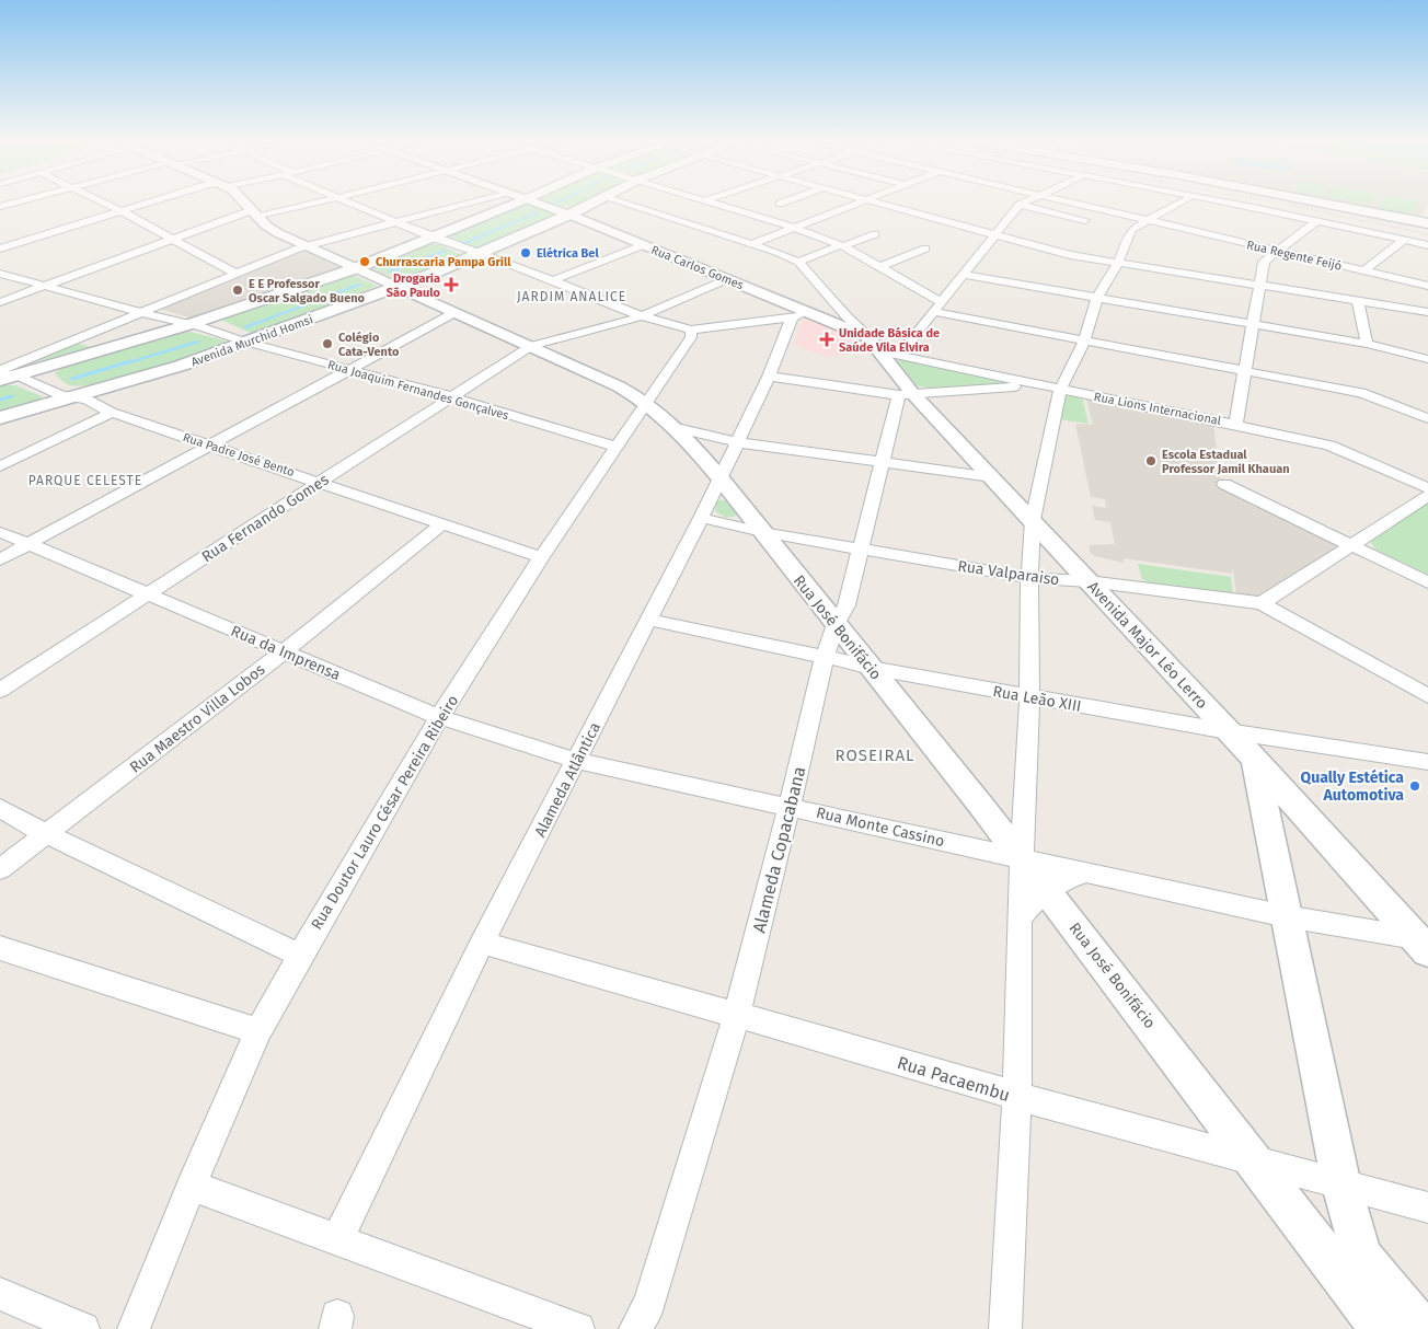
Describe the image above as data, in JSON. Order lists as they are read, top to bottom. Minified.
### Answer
{"streets":{"main road":["Avenida Murchid Homsi"],"street":["Rua Regente Feijó","Rua Carlos Gomes","Rua Joaquim Fernandes Gonçalves","Rua Lions Internacional","Rua Padre José Bento","Rua Fernando Gomes","Rua Valparaiso","Rua José Bonifácio","Avenida Major Léo Lerro","Rua da Imprensa","Rua Leão XIII","Rua Maestro Villa Lobos","Alameda Atlântica","Rua Doutor Lauro César Pereira Ribeiro","Rua Monte Cassino","Alameda Copacabana","Rua Pacaembu"]},"crossings":[["Rua Carlos Gomes","Avenida Murchid Homsi"],["Rua Carlos Gomes","Rua Lions Internacional"],["Rua Carlos Gomes","Rua Fernando Gomes"],["Rua Carlos Gomes","Avenida Major Léo Lerro"],["Rua Carlos Gomes","Alameda Atlântica"],["Avenida Murchid Homsi","Rua Joaquim Fernandes Gonçalves"],["Avenida Murchid Homsi","Rua Padre José Bento"],["Avenida Murchid Homsi","Rua José Bonifácio"],["Rua Joaquim Fernandes Gonçalves","Rua Fernando Gomes"],["Rua Joaquim Fernandes Gonçalves","Rua Doutor Lauro César Pereira Ribeiro"],["Rua Lions Internacional","Avenida Major Léo Lerro"],["Rua Padre José Bento","Rua Fernando Gomes"],["Rua Padre José Bento","Rua Maestro Villa Lobos"],["Rua Padre José Bento","Rua Doutor Lauro César Pereira Ribeiro"],["Rua Fernando Gomes","Rua José Bonifácio"],["Rua Fernando Gomes","Rua da Imprensa"],["Rua Valparaiso","Rua José Bonifácio"],["Rua Valparaiso","Avenida Major Léo Lerro"],["Rua Valparaiso","Alameda Atlântica"],["Rua Valparaiso","Alameda Copacabana"],["Rua José Bonifácio","Rua Leão XIII"],["Rua José Bonifácio","Alameda Atlântica"],["Rua José Bonifácio","Rua Doutor Lauro César Pereira Ribeiro"],["Rua José Bonifácio","Rua Monte Cassino"],["Rua José Bonifácio","Alameda Copacabana"],["Rua José Bonifácio","Rua Pacaembu"],["Avenida Major Léo Lerro","Rua Leão XIII"],["Avenida Major Léo Lerro","Rua Monte Cassino"],["Avenida Major Léo Lerro","Alameda Copacabana"],["Rua da Imprensa","Rua Maestro Villa Lobos"],["Rua da Imprensa","Alameda Atlântica"],["Rua da Imprensa","Rua Doutor Lauro César Pereira Ribeiro"],["Rua da Imprensa","Rua Monte Cassino"],["Rua Leão XIII","Alameda Atlântica"],["Rua Leão XIII","Alameda Copacabana"],["Alameda Atlântica","Rua Monte Cassino"],["Alameda Atlântica","Rua Pacaembu"],["Rua Monte Cassino","Alameda Copacabana"],["Alameda Copacabana","Rua Pacaembu"]],"districts":["JARDIM ANALICE","PARQUE CELESTE","ROSEIRAL"],"places":{"other":["Elétrica Bel","Churrascaria Pampa Grill","E E Professor Oscar Salgado Bueno","Colégio Cata-Vento","Escola Estadual Professor Jamil Khauan","Qually Estética Automotiva"],"health":["Drogaria São Paulo","Unidade Básica de Saúde Vila Elvira"]}}
